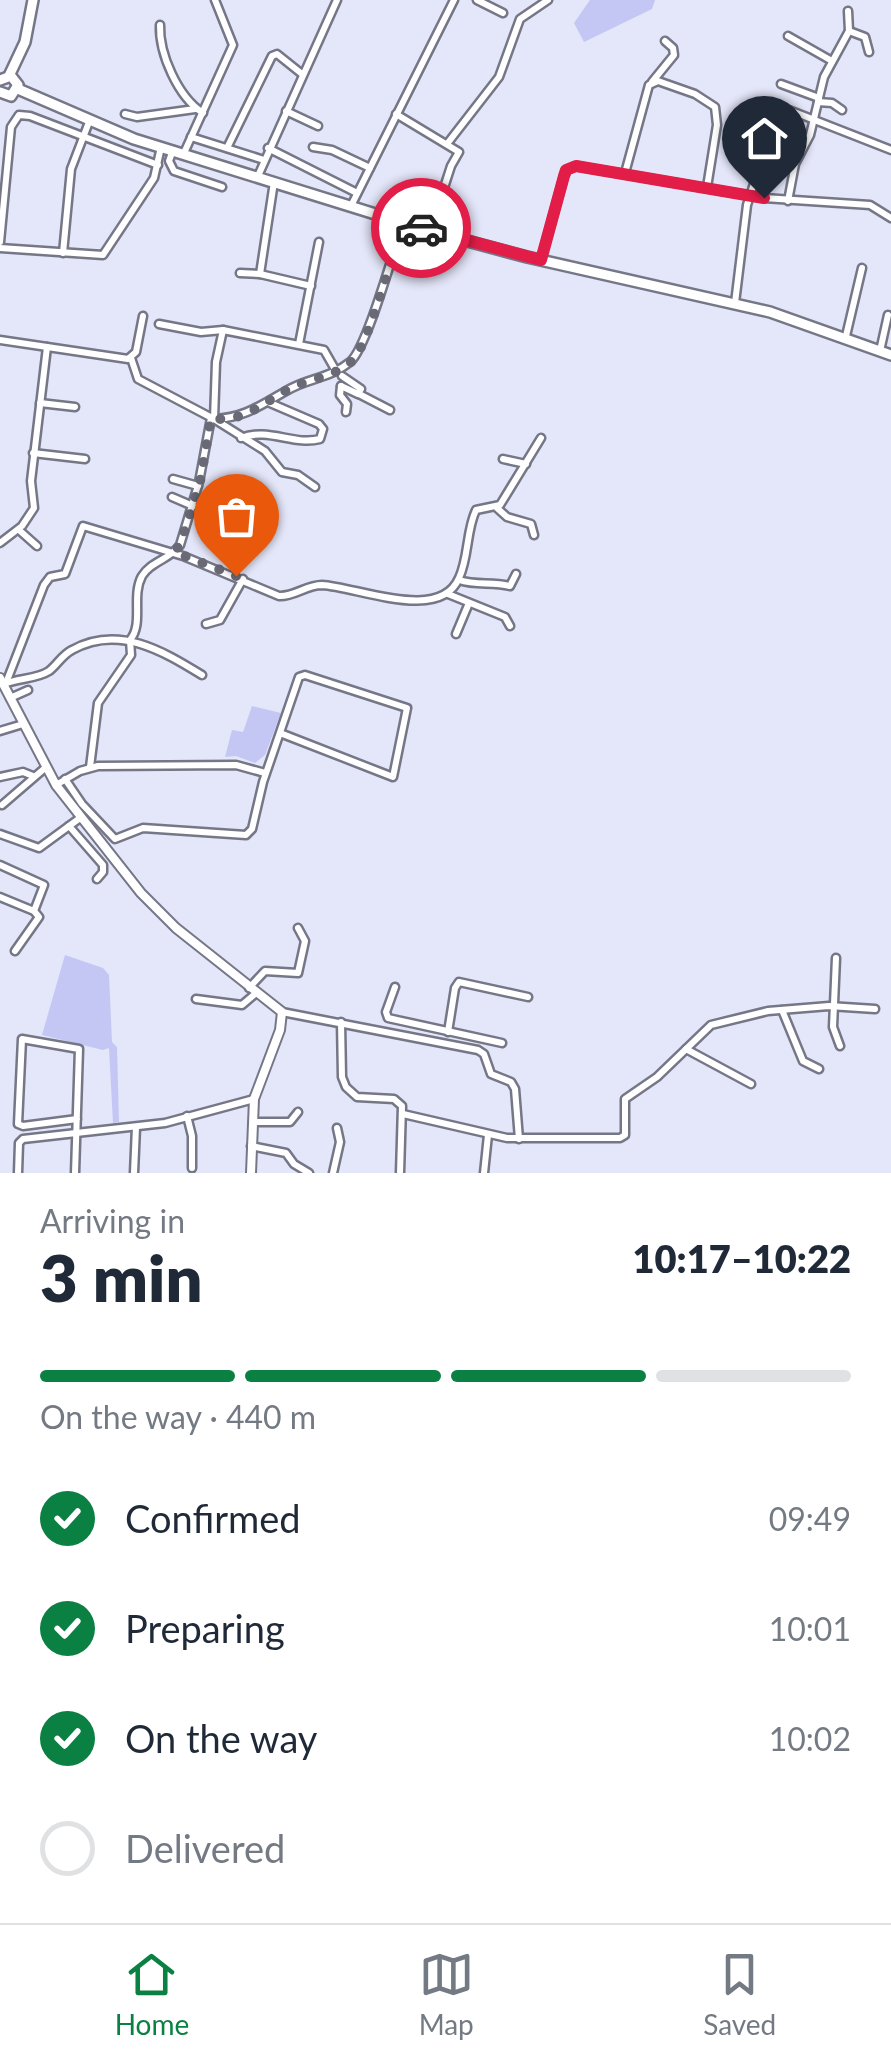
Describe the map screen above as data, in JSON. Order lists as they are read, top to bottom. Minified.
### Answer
{"page":{"heading":["3 min","Arriving in","10:17–10:22"],"bar":"On the way · 440 m","list":[["Confirmed","09:49"],["Preparing","10:01"],["On the way","10:02"],"Delivered"],"tabs":["Home","Map","Saved"]}}
